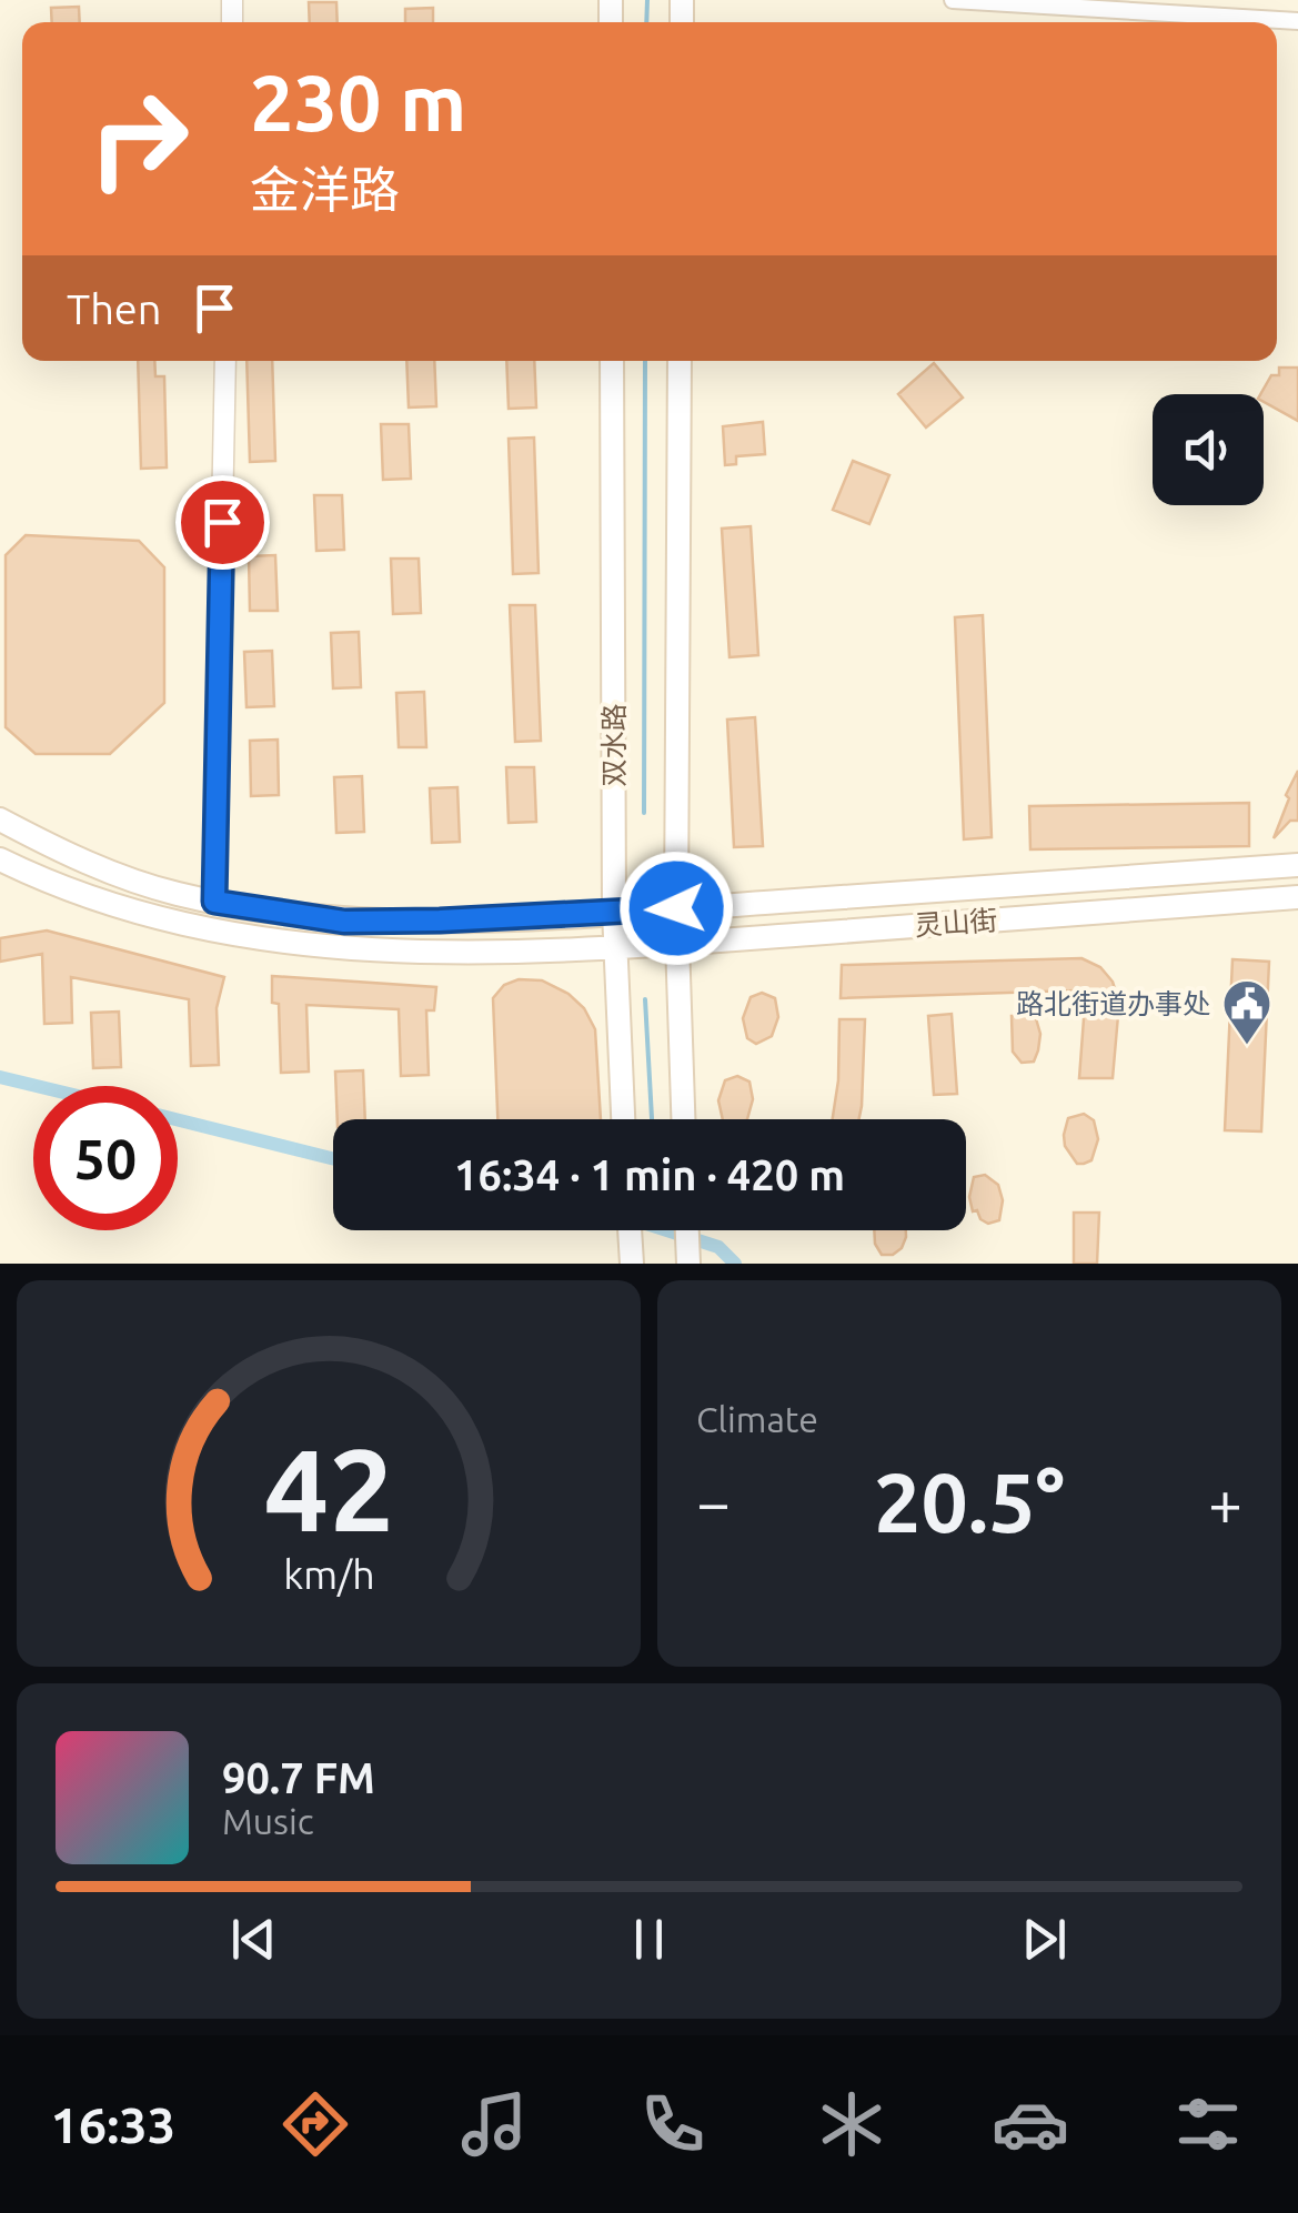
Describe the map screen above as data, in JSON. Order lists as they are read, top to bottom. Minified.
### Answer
{"streets":{"main road":["双水路","灵山街"]},"crossings":[["双水路","灵山街"]],"places":{"public building":["路北街道办事处"]},"page":{"turn":["230 m","金洋路"],"then":"Then","limit":"50","trip":"16:34 · 1 min · 420 m","tile":"Climate","heat":["−","20.5°","+"],"song":["90.7 FM","Music"],"tabs":"16:33","gauge":["42","km/h"]}}
